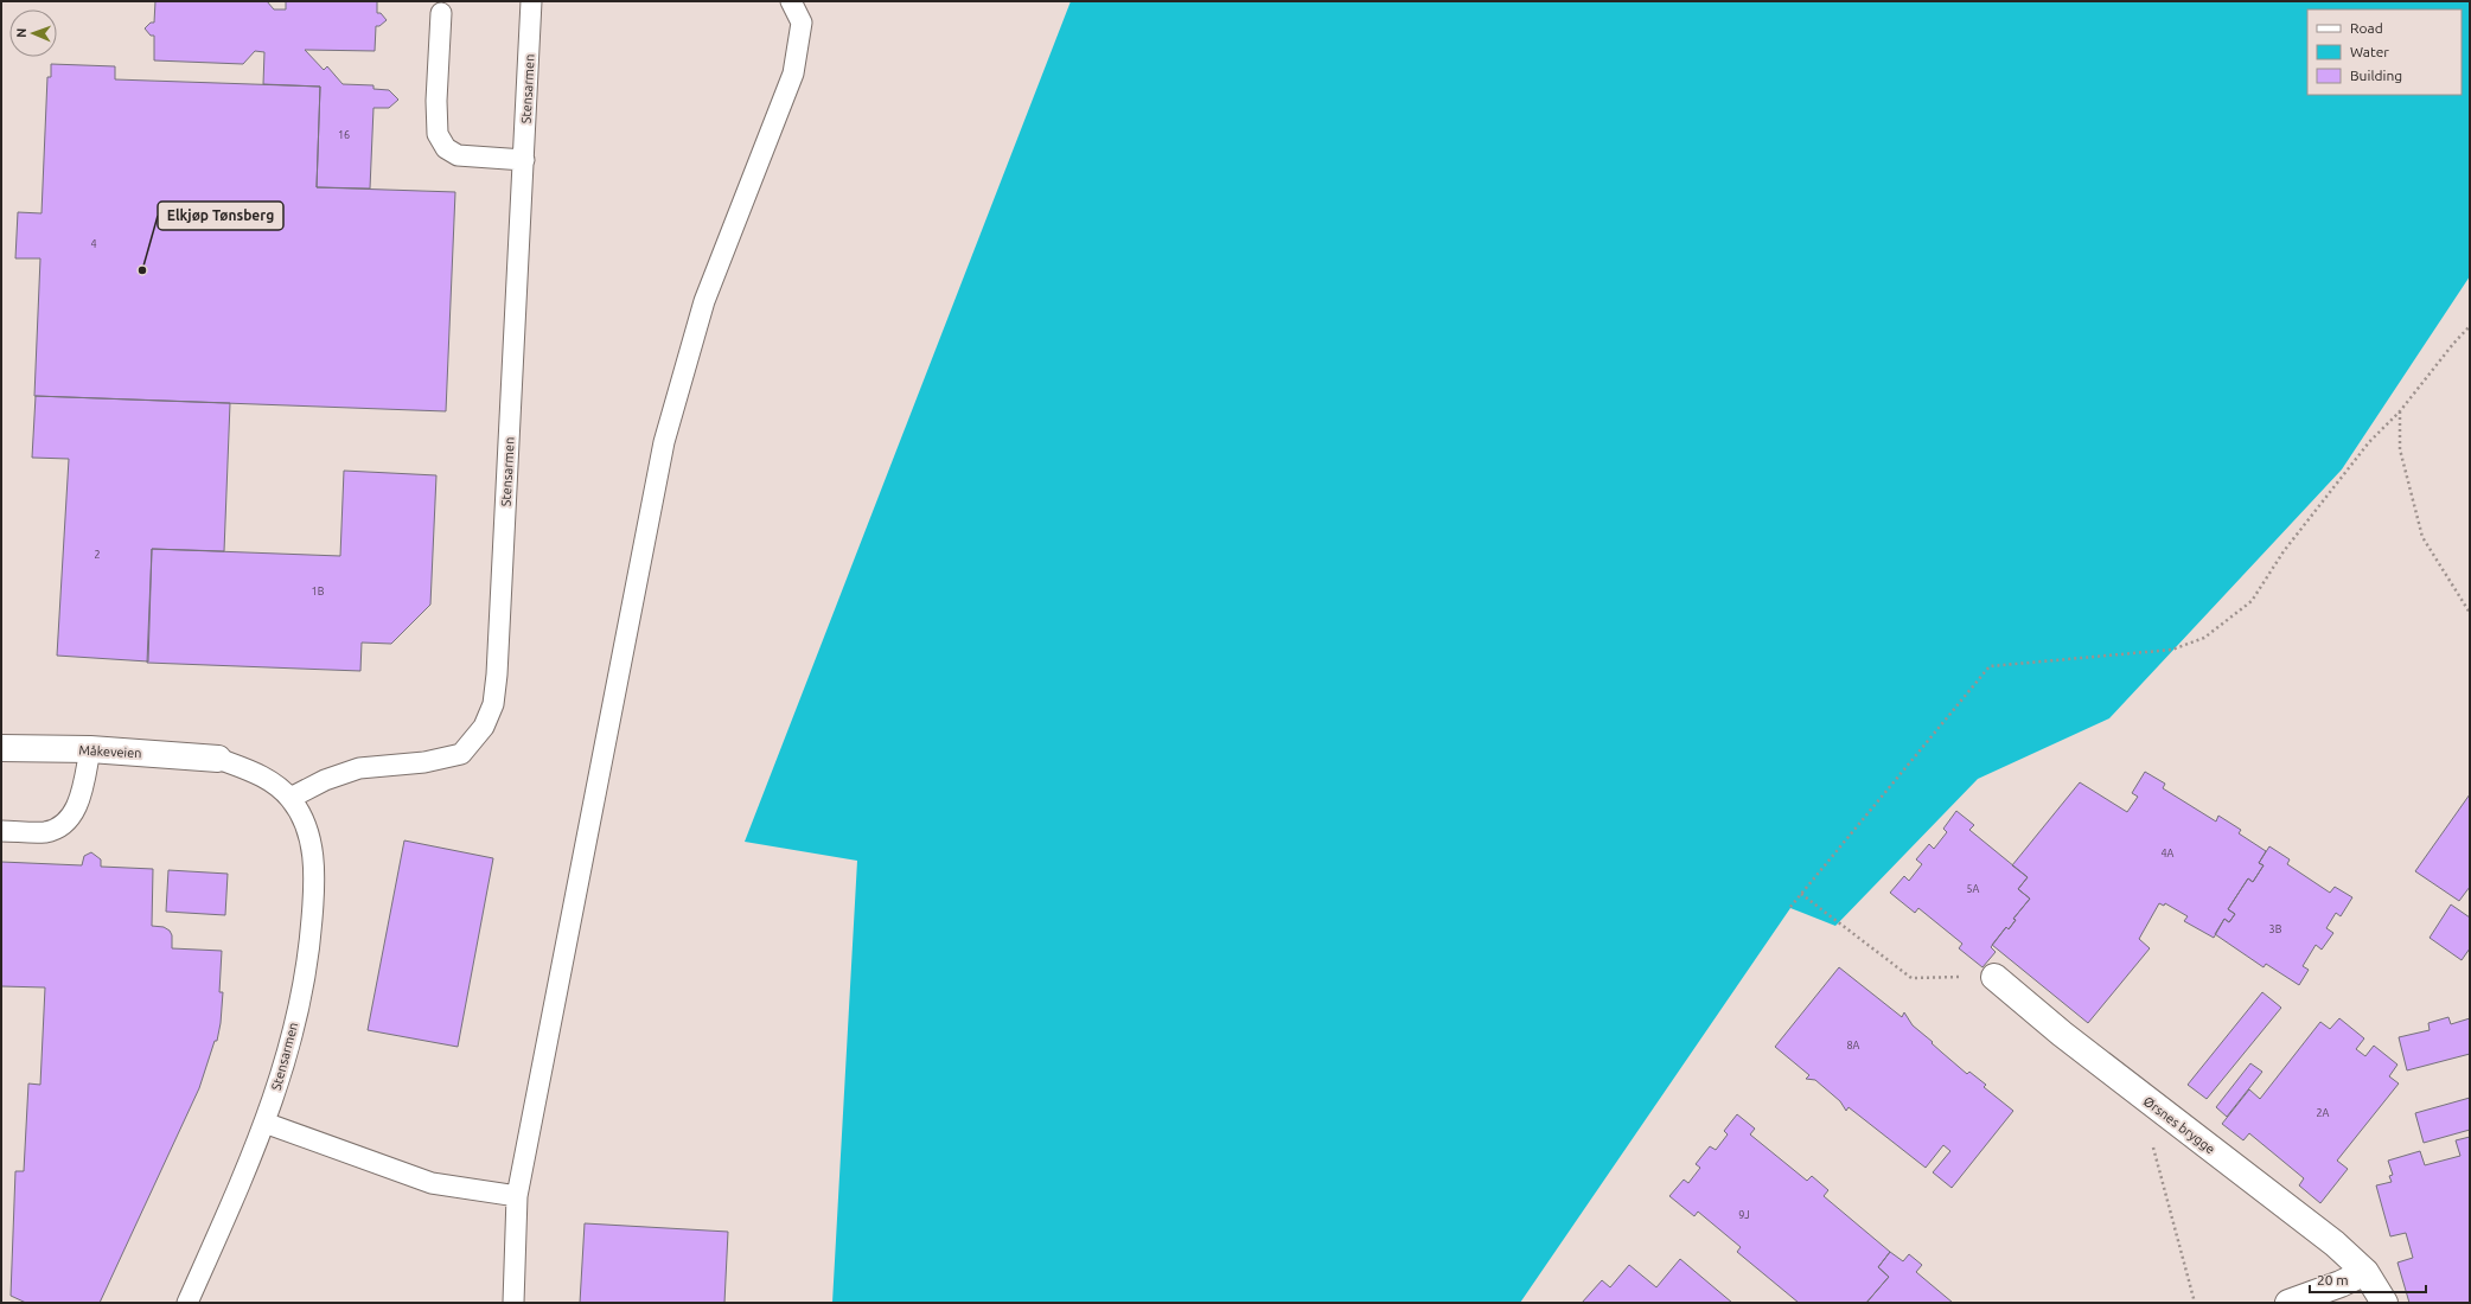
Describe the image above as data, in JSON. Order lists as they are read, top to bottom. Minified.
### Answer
{"streets":{"street":["Måkeveien","Ørsnes brygge"],"lane":["Stensarmen"]},"crossings":[["Stensarmen","Måkeveien"]],"places":["Elkjøp Tønsberg"],"house_numbers":["16","4","2","1B","4A","5A","3B","8A","2A","9J"],"legend":["Road","Water","Building"],"scale_bar":"20 m","north":"left"}
